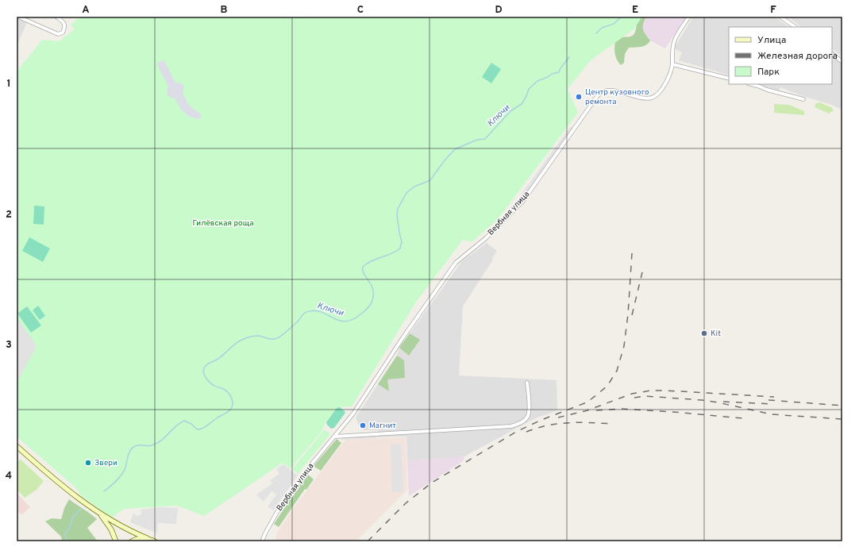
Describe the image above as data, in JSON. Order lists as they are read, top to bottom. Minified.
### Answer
{"streets":{"street":["Вербная улица"]},"water":["Ключи"],"parks":["Гилёвская роща"],"places":["Центр кузовного ремонта","Kit","Магнит","Звери"],"legend":["Улица","Железная дорога","Парк"],"grid":{"columns":["A","B","C","D","E","F"],"rows":["1","2","3","4"]}}
